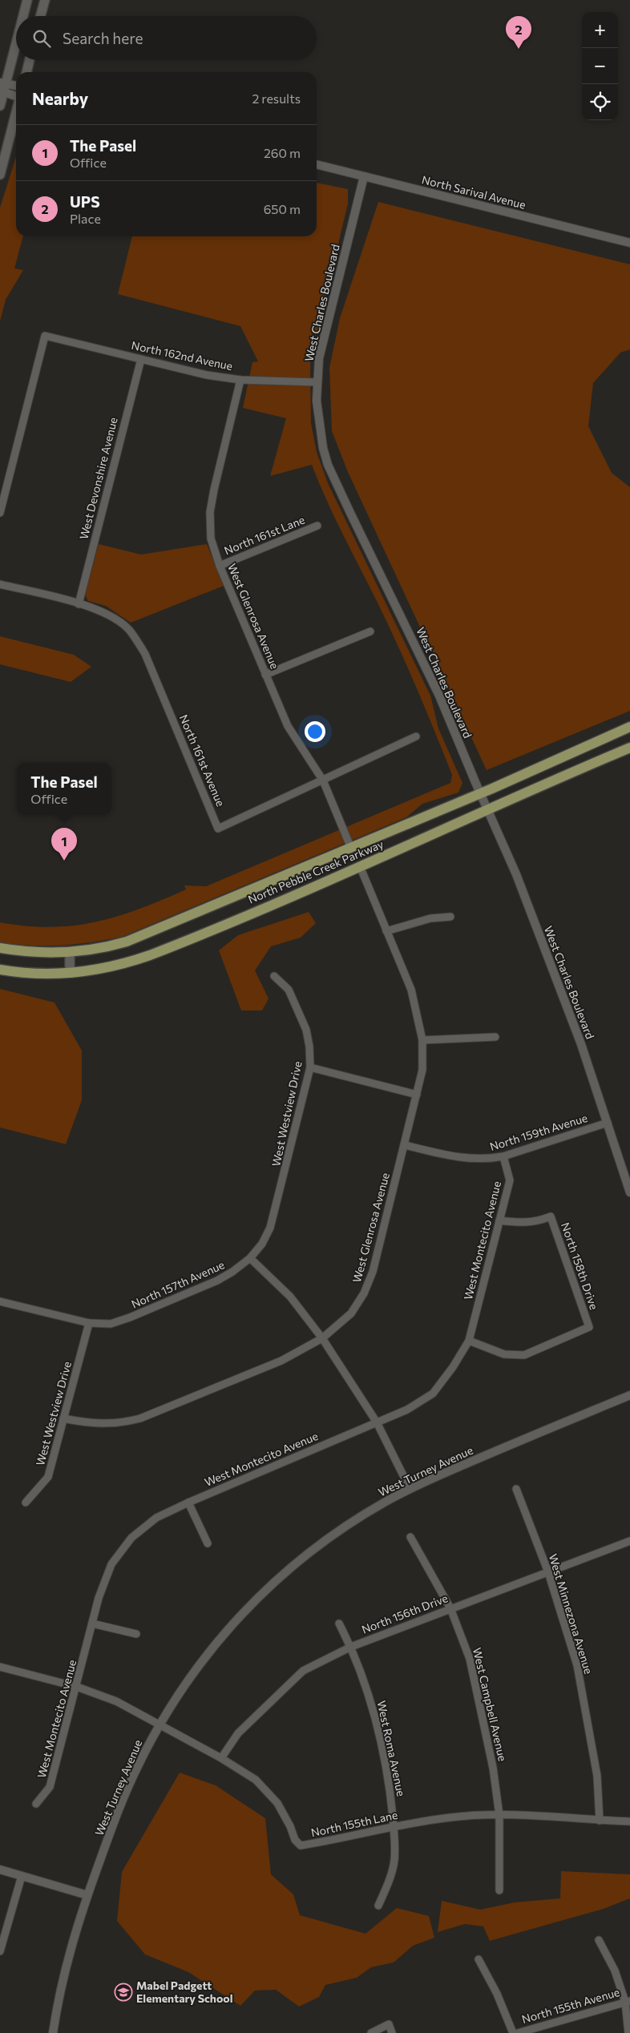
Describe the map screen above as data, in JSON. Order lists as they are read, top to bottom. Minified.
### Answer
{"streets":{"main road":["North Pebble Creek Parkway"],"street":["North Sarival Avenue","West Charles Boulevard","North 162nd Avenue","West Devonshire Avenue","North 161st Lane","West Glenrosa Avenue","North 161st Avenue","West Westview Drive","North 159th Avenue","West Montecito Avenue","North 158th Drive","North 157th Avenue","West Turney Avenue","North 156th Drive","West Minnezona Avenue","West Campbell Avenue","West Roma Avenue","North 155th Lane","North 155th Avenue"]},"crossings":[["North Sarival Avenue","West Charles Boulevard"],["West Charles Boulevard","North 162nd Avenue"],["West Charles Boulevard","North Pebble Creek Parkway"],["West Charles Boulevard","North 159th Avenue"],["North 162nd Avenue","West Devonshire Avenue"],["North 162nd Avenue","West Glenrosa Avenue"],["West Devonshire Avenue","North 161st Avenue"],["North 161st Lane","West Glenrosa Avenue"],["West Glenrosa Avenue","North 161st Avenue"],["West Glenrosa Avenue","North Pebble Creek Parkway"],["West Glenrosa Avenue","West Westview Drive"],["West Glenrosa Avenue","North 159th Avenue"],["West Westview Drive","North 157th Avenue"],["North 159th Avenue","West Montecito Avenue"],["West Montecito Avenue","North 158th Drive"],["West Montecito Avenue","North 155th Lane"],["West Turney Avenue","North 155th Lane"],["North 156th Drive","West Minnezona Avenue"],["North 156th Drive","West Campbell Avenue"],["North 156th Drive","West Roma Avenue"],["North 156th Drive","North 155th Lane"],["West Minnezona Avenue","North 155th Lane"],["West Campbell Avenue","North 155th Lane"],["West Roma Avenue","North 155th Lane"]],"places":{"school or university":["Mabel Padgett Elementary School"]},"page":{"map_buttons":["+","−"],"pins":["2","1"],"search":"Search here","heading":["Nearby","2 results"],"list":[{"mark":"1","name":"The Pasel","note":"Office","value":"260 m"},{"mark":"2","name":"UPS","note":"Place","value":"650 m"}],"popup":["The Pasel","Office"]}}
